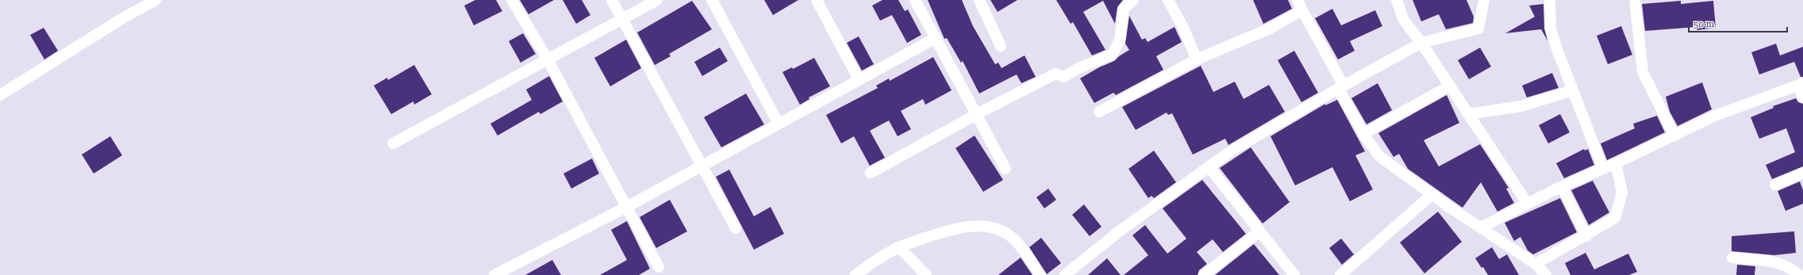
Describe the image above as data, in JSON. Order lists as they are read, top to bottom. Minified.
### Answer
{"scale_bar":"50 m"}
